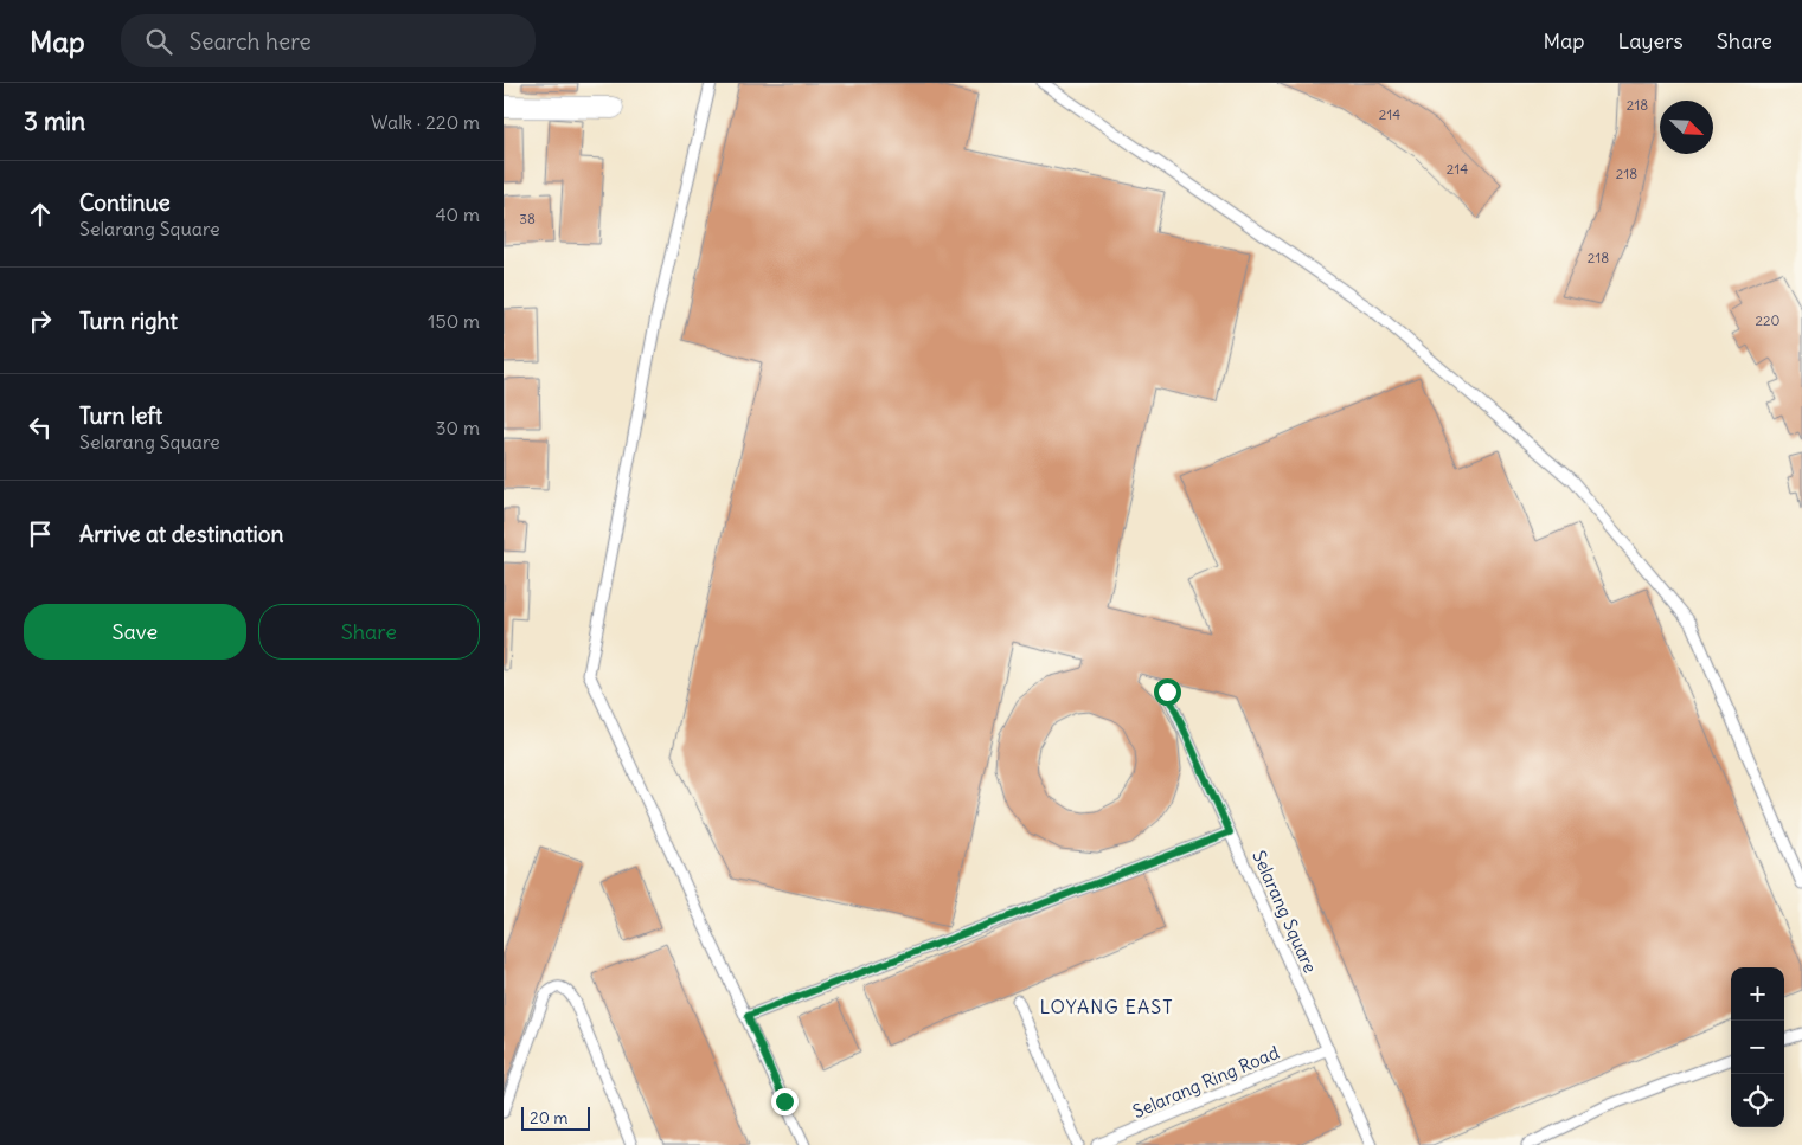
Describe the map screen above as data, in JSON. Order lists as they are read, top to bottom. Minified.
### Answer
{"streets":{"lane":["Selarang Square","Selarang Ring Road"]},"crossings":[["Selarang Square","Selarang Ring Road"]],"districts":["LOYANG EAST"],"house_numbers":["218","214","214","218","38","218","220"],"scale_bar":"20 m","north":"bottom right","page":{"header":"Map","search":"Search here","nav":["Map","Layers","Share"],"heading":["3 min","Walk · 220 m"],"list":[["Continue","Selarang Square","40 m"],["Turn right","150 m"],["Turn left","Selarang Square","30 m"],"Arrive at destination"],"buttons":["Save","Share"],"map_buttons":["+","−"],"scale":"20 m"}}
